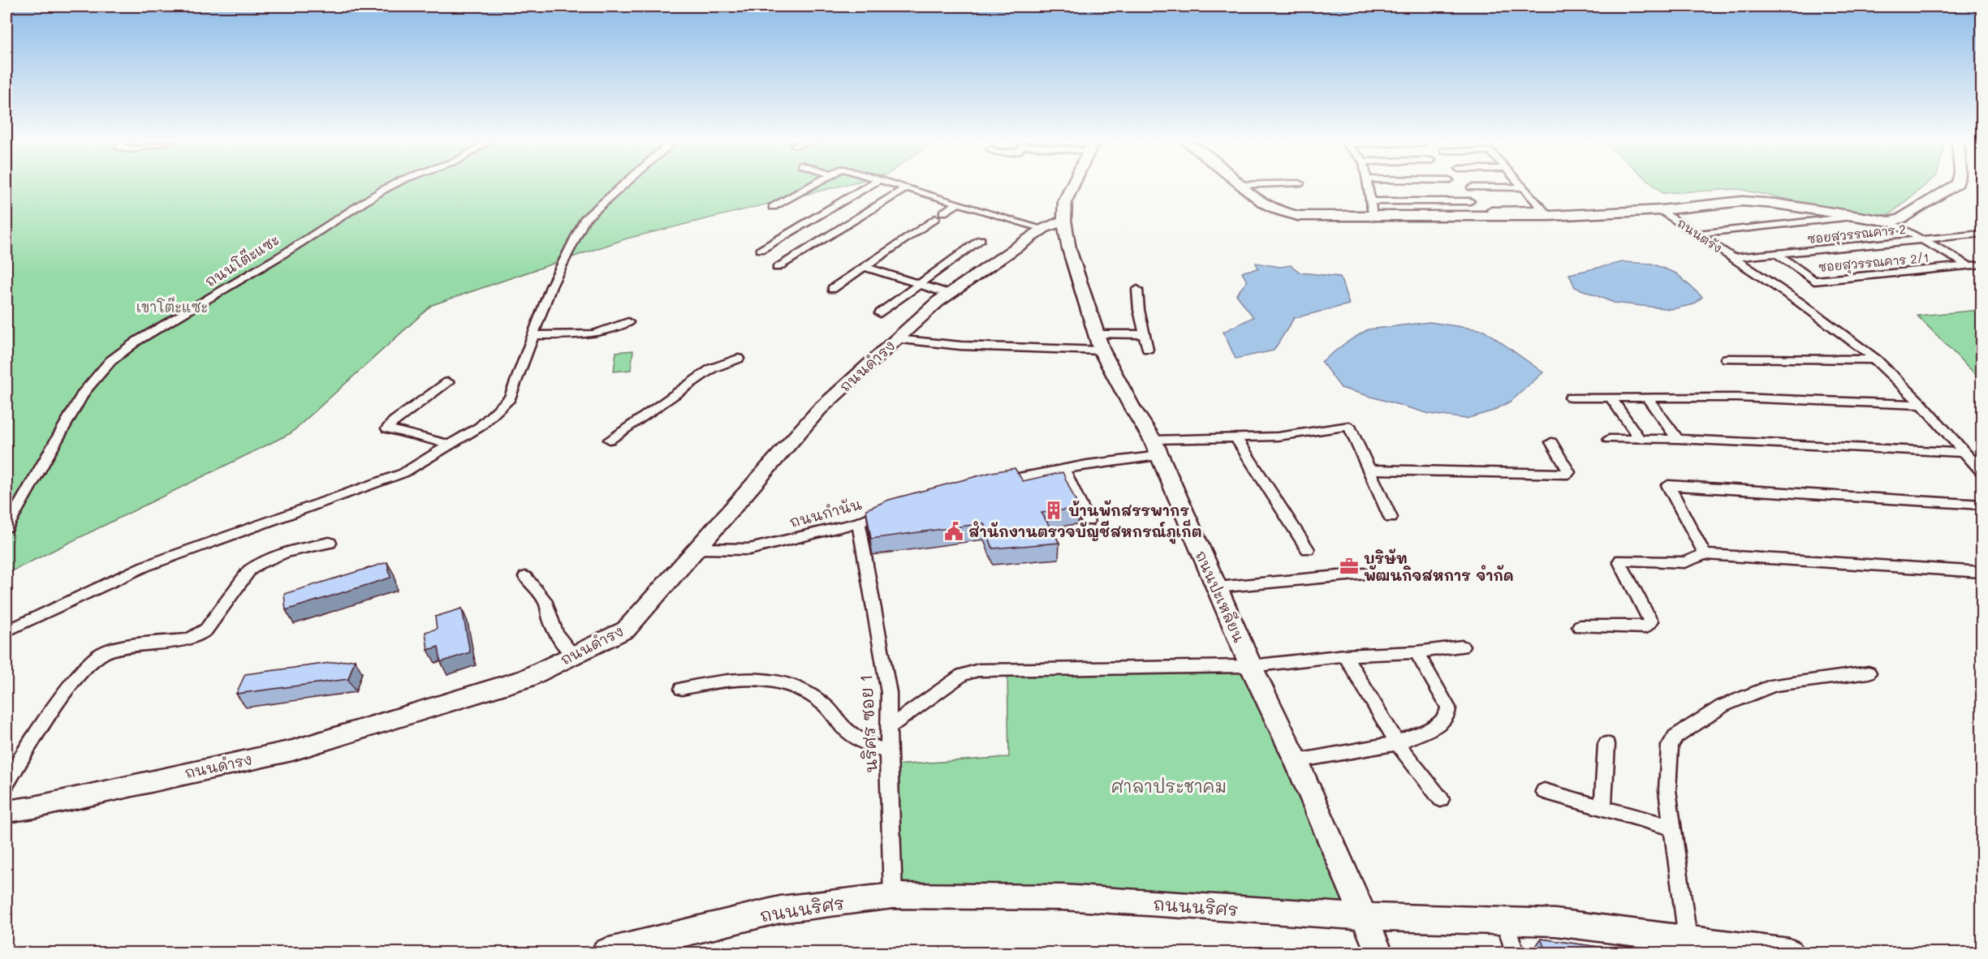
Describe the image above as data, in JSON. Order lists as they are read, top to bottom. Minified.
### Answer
{"streets":{"street":["ซอยสุวรรณคาร 2","ถนนตรัง","ถนนโต๊ะแซะ","ซอยสุวรรณคาร 2/1","ถนนดำรง","ถนนกำนัน","ถนนปะเหลียน","นริศร ซอย 1","ถนนนริศร"]},"crossings":[["ซอยสุวรรณคาร 2","ถนนตรัง"],["ซอยสุวรรณคาร 2","ซอยสุวรรณคาร 2/1"],["ถนนดำรง","ถนนกำนัน"],["ถนนดำรง","ถนนปะเหลียน"],["ถนนกำนัน","นริศร ซอย 1"],["ถนนปะเหลียน","ถนนนริศร"],["นริศร ซอย 1","ถนนนริศร"]],"parks":["เขาโต๊ะแซะ","ศาลาประชาคม"],"places":{"building":["บ้านพักสรรพากร"],"public building":["สำนักงานตรวจบัญชีสหกรณ์ภูเก็ต"],"office":["บริษัท พัฒนกิจสหการ จำกัด"]}}
